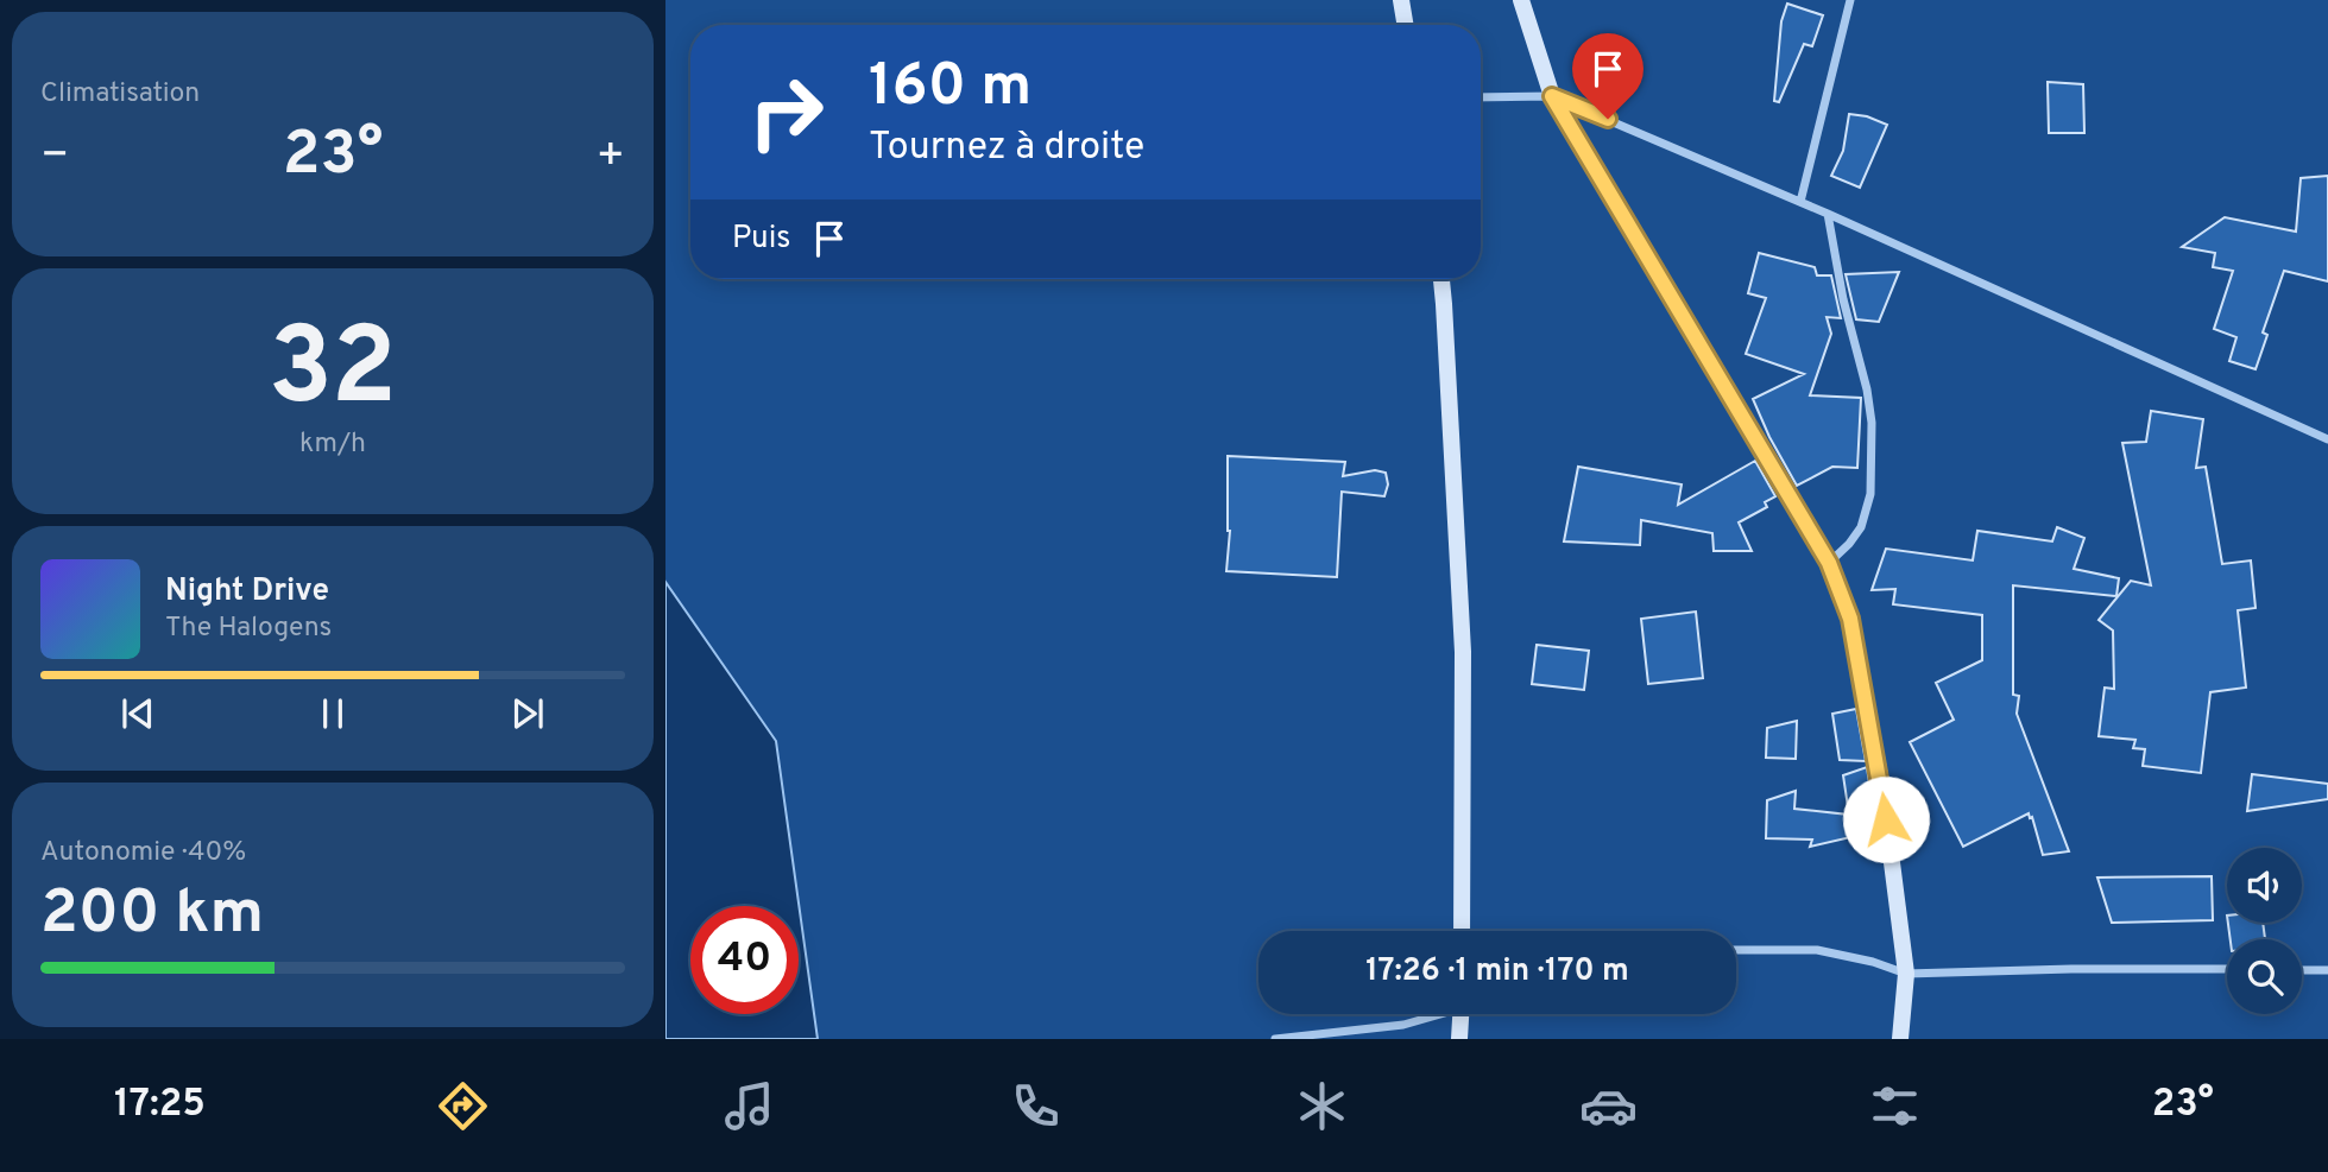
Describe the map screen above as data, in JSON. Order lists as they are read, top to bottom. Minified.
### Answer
{"page":{"tile":["Climatisation",["32","km/h"],["Autonomie · 40%","200 km"]],"turn":["160 m","Tournez à droite"],"heat":["−","23°","+"],"then":"Puis","song":["Night Drive","The Halogens"],"limit":"40","trip":"17:26 · 1 min · 170 m","tabs":["17:25","23°"]}}
